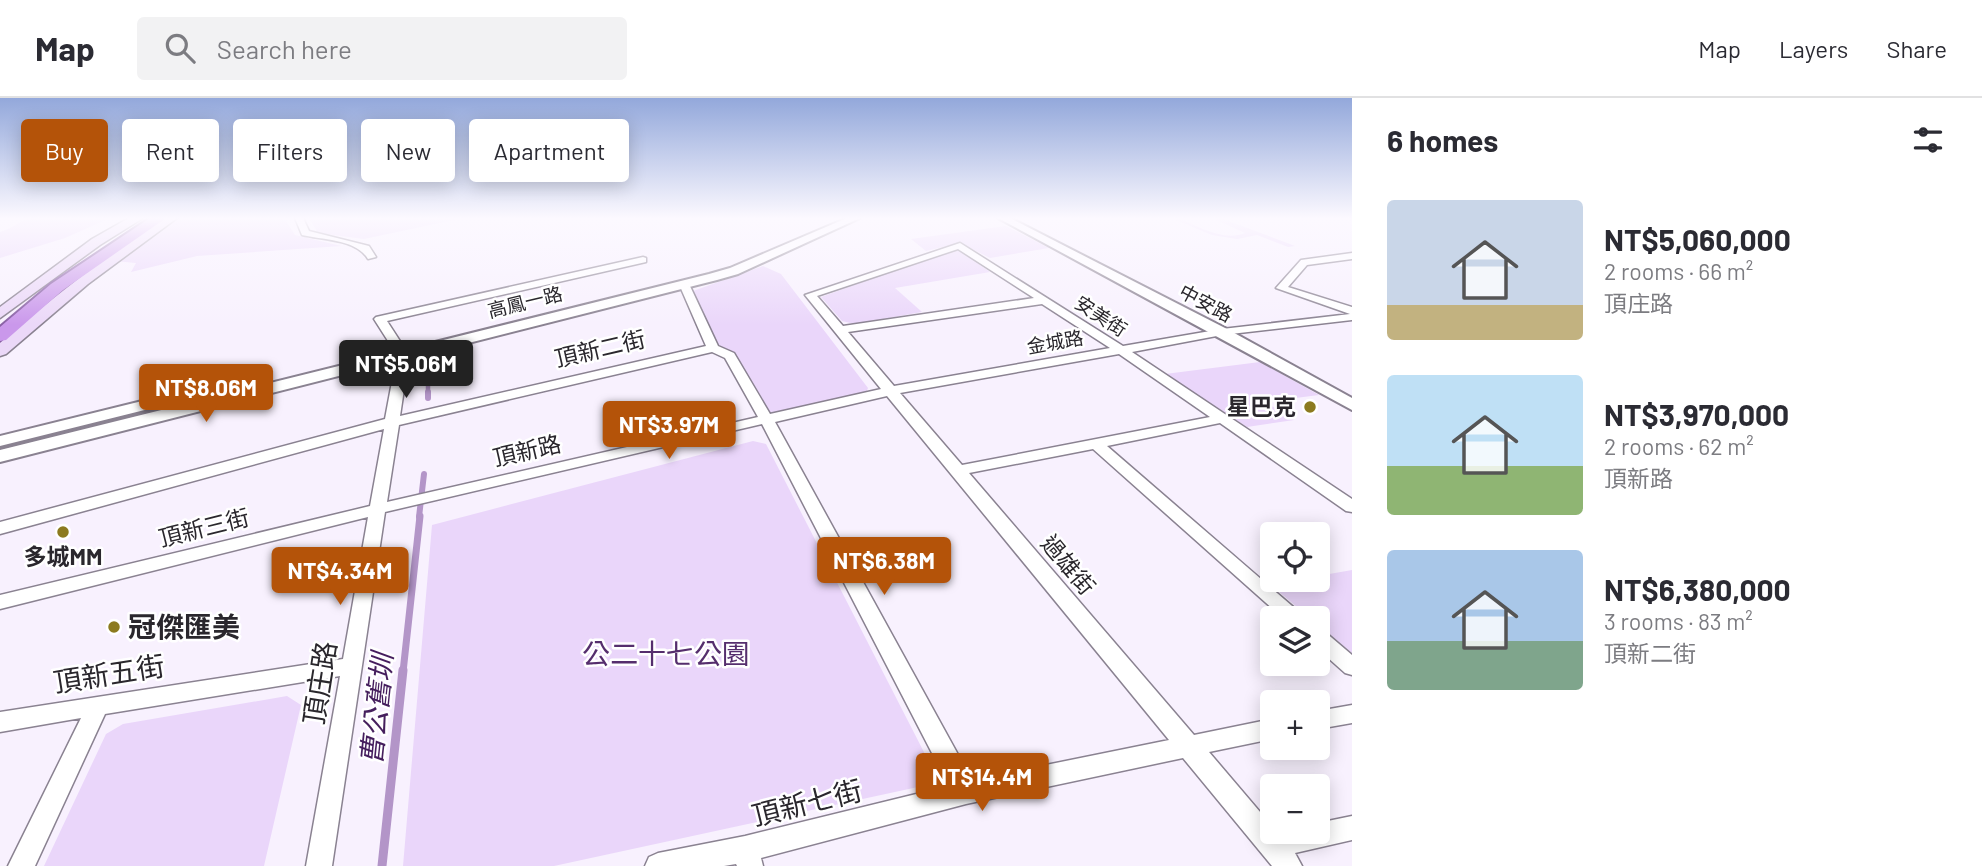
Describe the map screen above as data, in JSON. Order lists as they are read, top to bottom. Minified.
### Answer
{"streets":{"street":["高鳳一路","中安路","安美街","金城路","頂新二街","頂新路","頂新三街","過雄街","頂新五街","頂庄路","頂新七街"]},"crossings":[["高鳳一路","頂庄路"],["中安路","金城路"],["安美街","金城路"],["安美街","過雄街"],["金城路","頂新路"],["金城路","過雄街"],["頂新二街","頂庄路"],["頂新路","頂新三街"],["頂新路","過雄街"],["頂新三街","頂庄路"],["過雄街","頂新七街"],["頂新五街","頂庄路"]],"water":["曹公舊圳"],"parks":["公二十七公園"],"places":["星巴克","多城MM","冠傑匯美"],"page":{"header":"Map","search":"Search here","nav":["Map","Layers","Share"],"heading":"6 homes","chip":["Buy","Rent","Filters","New","Apartment"],"list":[{"name":"NT$5,060,000","note":"2 rooms · 66 m² · 頂庄路"},{"name":"NT$3,970,000","note":"2 rooms · 62 m² · 頂新路"},{"name":"NT$6,380,000","note":"3 rooms · 83 m² · 頂新二街"}],"price":["NT$5.06M","NT$8.06M","NT$3.97M","NT$6.38M","NT$4.34M","NT$14.4M"],"map_buttons":["+","−"]}}
